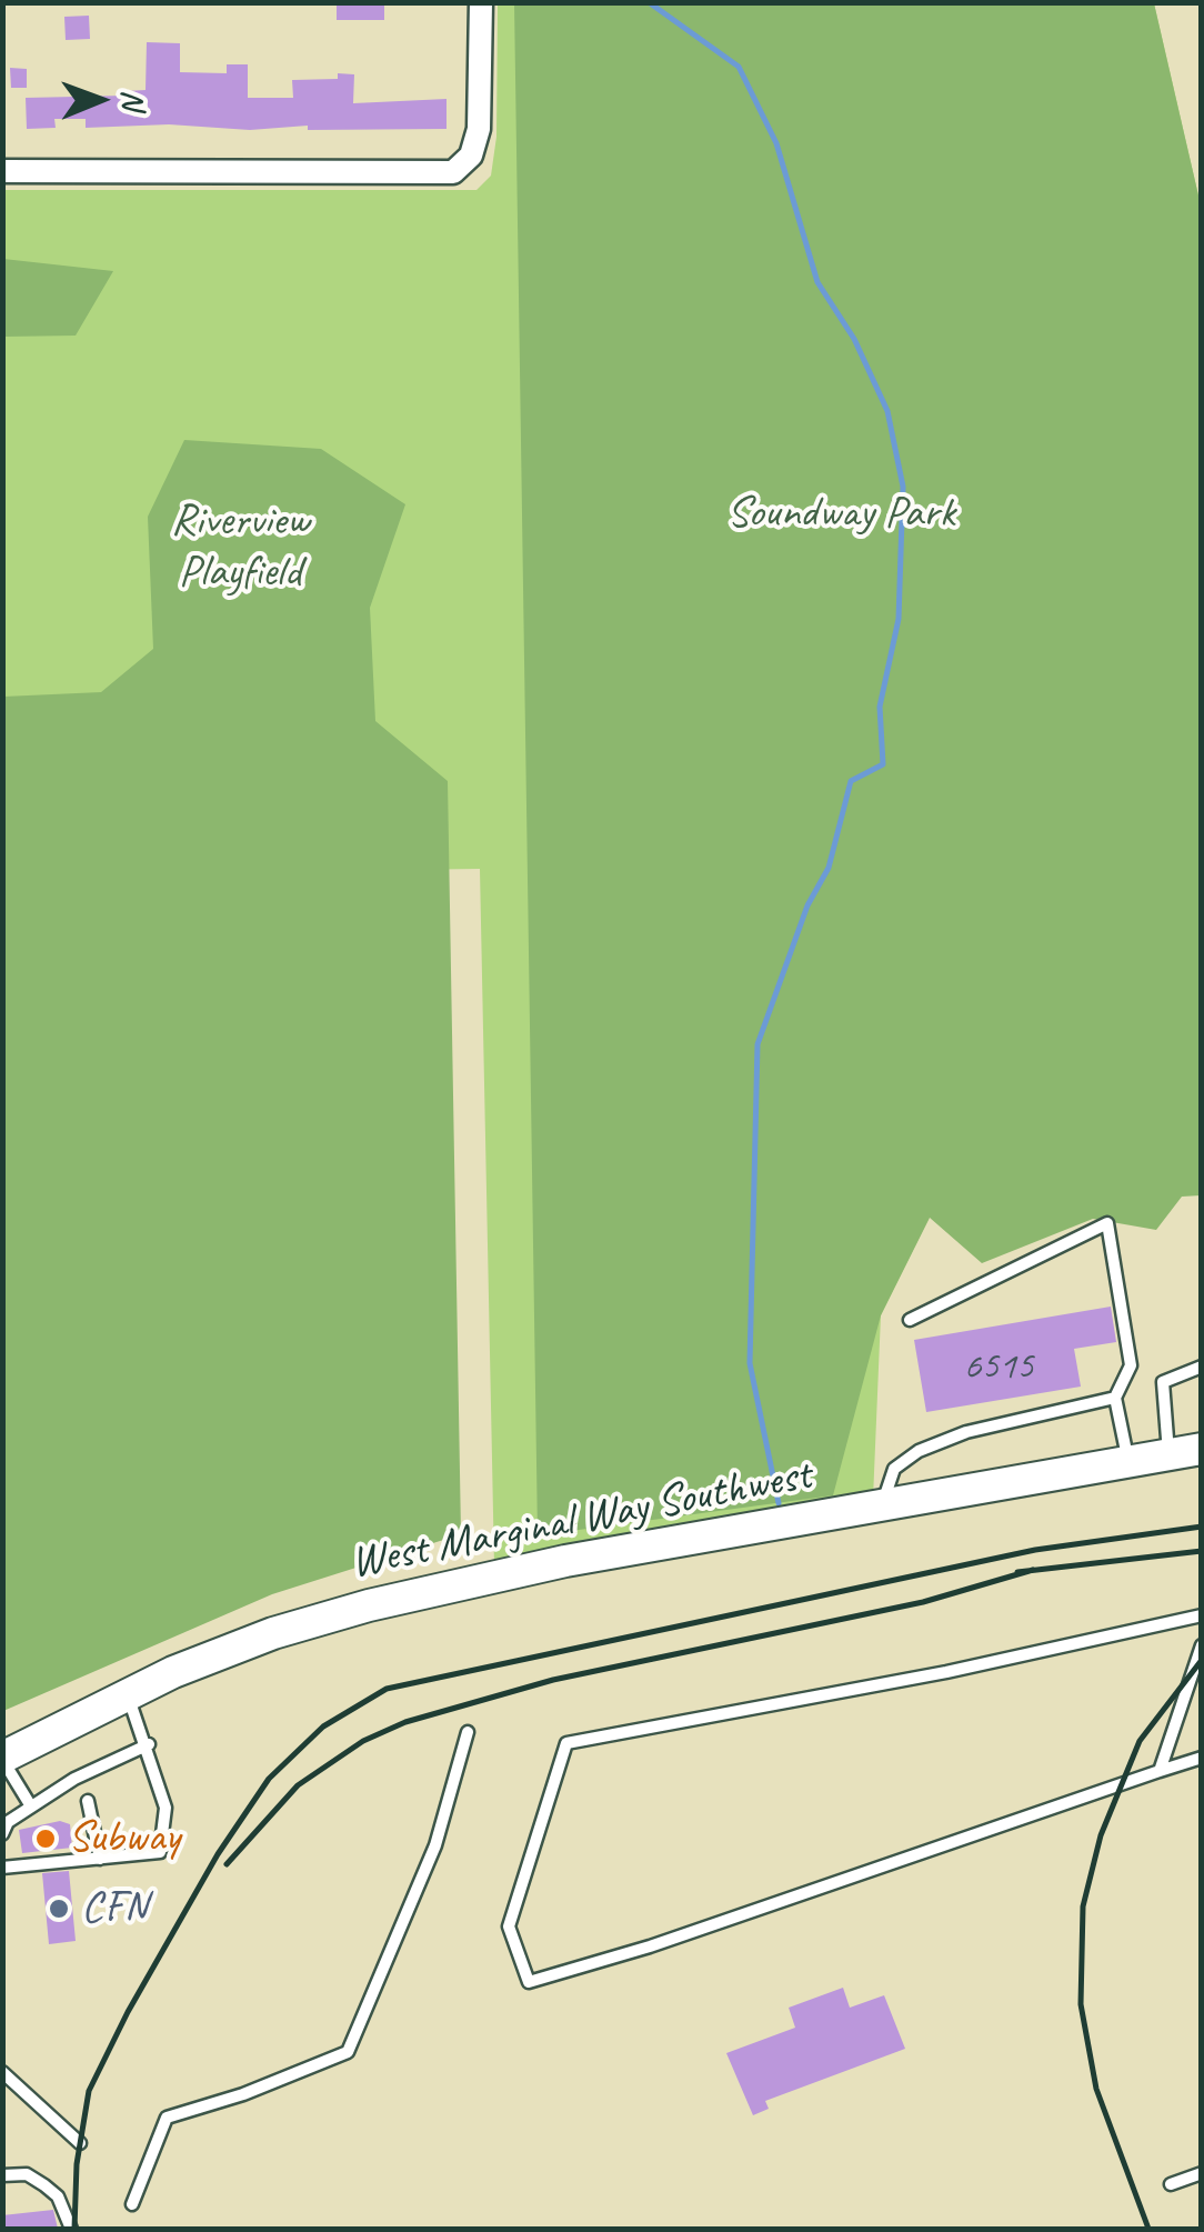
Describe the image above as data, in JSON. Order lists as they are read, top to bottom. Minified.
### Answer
{"streets":{"main road":["West Marginal Way Southwest"]},"parks":["Soundway Park","Riverview Playfield"],"places":["Subway","CFN"],"house_numbers":["6515"],"north":"right"}
